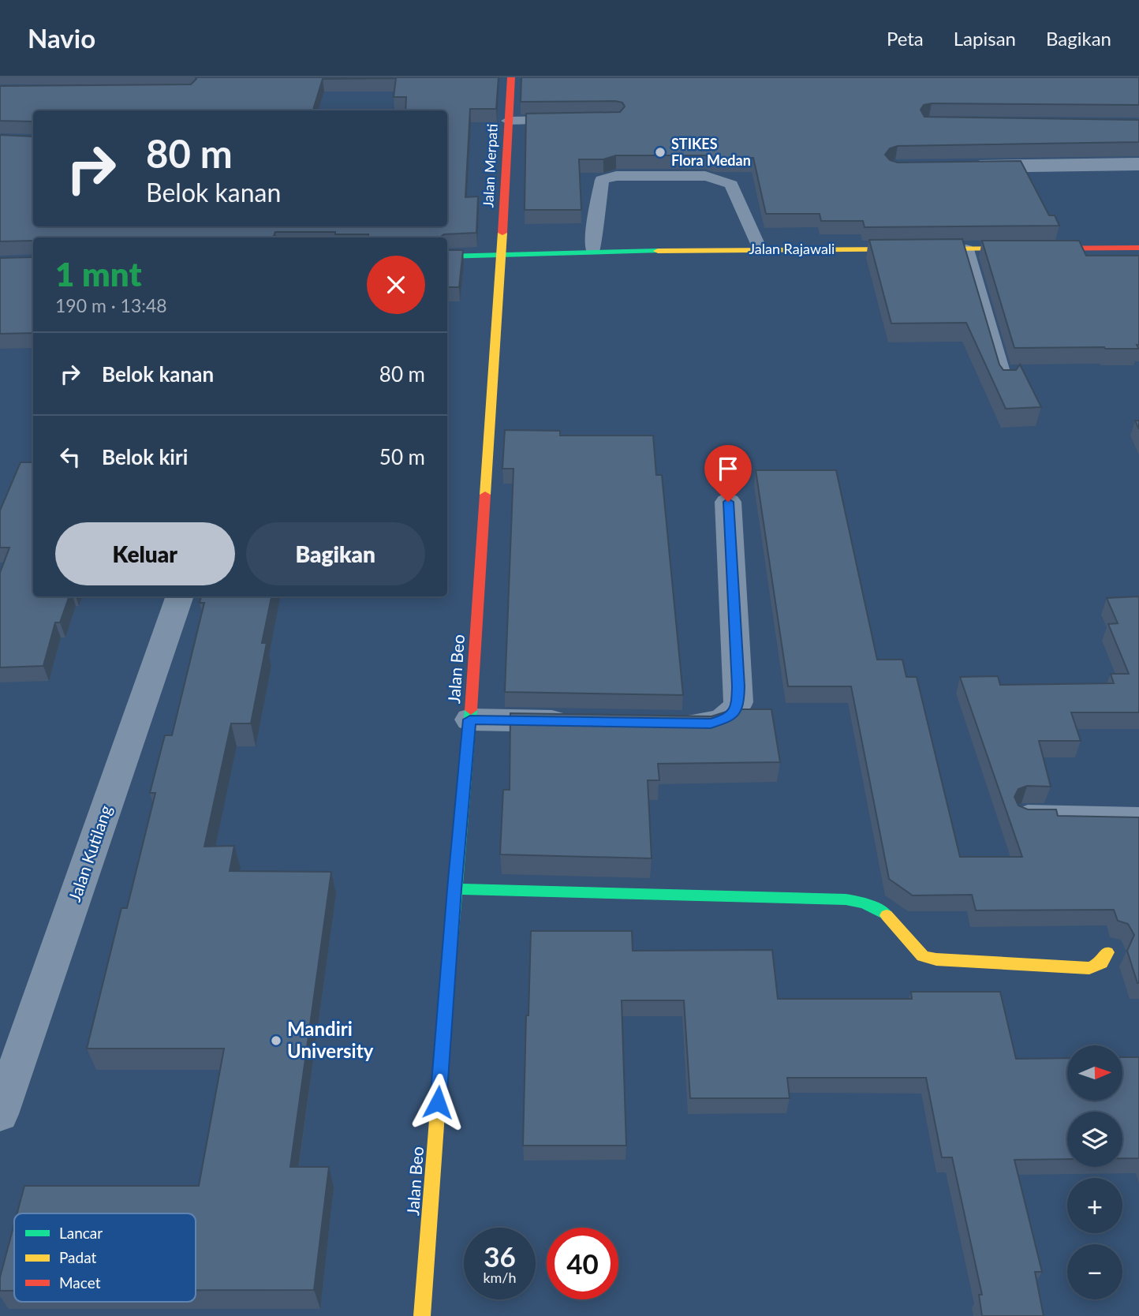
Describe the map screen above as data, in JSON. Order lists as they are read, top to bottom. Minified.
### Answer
{"streets":{"street":["Jalan Merpati","Jalan Rajawali","Jalan Beo","Jalan Kutilang"]},"crossings":[["Jalan Merpati","Jalan Rajawali"],["Jalan Merpati","Jalan Beo"],["Jalan Rajawali","Jalan Beo"]],"places":["STIKES Flora Medan","Mandiri University"],"legend":["Lancar","Padat","Macet"],"north":"right","page":{"header":"Navio","nav":["Peta","Lapisan","Bagikan"],"turn":["80 m","Belok kanan"],"heading":["1 mnt","190 m · 13:48"],"list":[{"name":"Belok kanan","value":"80 m"},{"name":"Belok kiri","value":"50 m"}],"buttons":["Keluar","Bagikan"],"map_buttons":["+","−"],"speed":"36 km/h","limit":"40"}}
